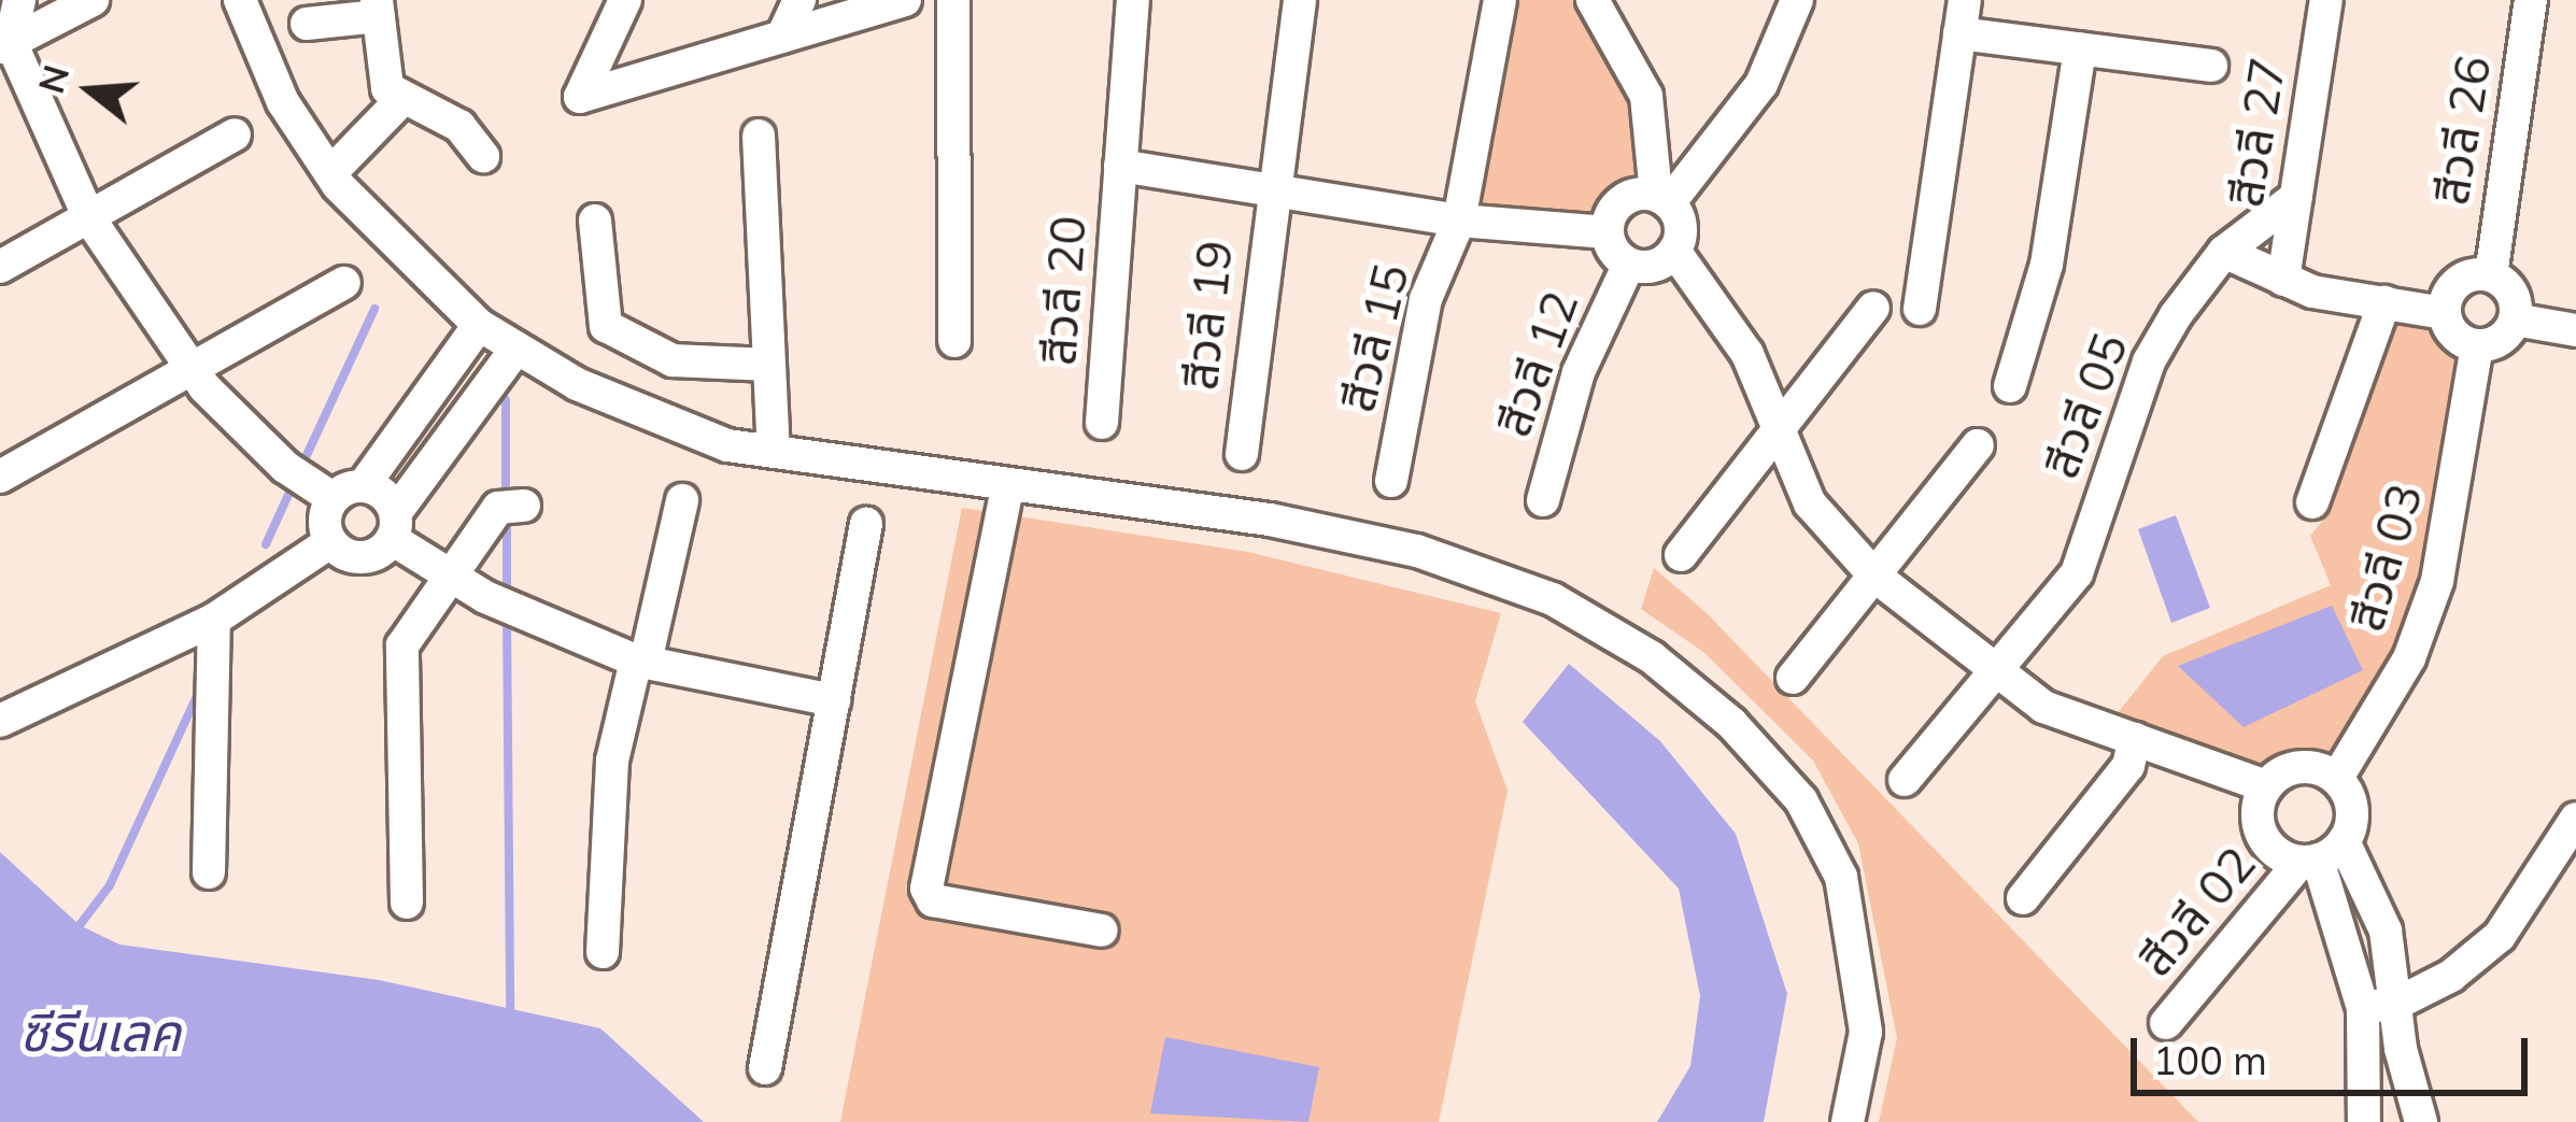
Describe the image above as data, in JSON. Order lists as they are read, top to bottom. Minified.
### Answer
{"streets":{"street":["สีวลี 26","สีวลี 27","สีวลี 20","สีวลี 19","สีวลี 15","สีวลี 12","สีวลี 05","สีวลี 03","สีวลี 02"]},"crossings":[["สีวลี 26","สีวลี 03"],["สีวลี 27","สีวลี 05"],["สีวลี 03","สีวลี 02"]],"water":["ซีรีนเลค"],"scale_bar":"100 m","north":"left"}
